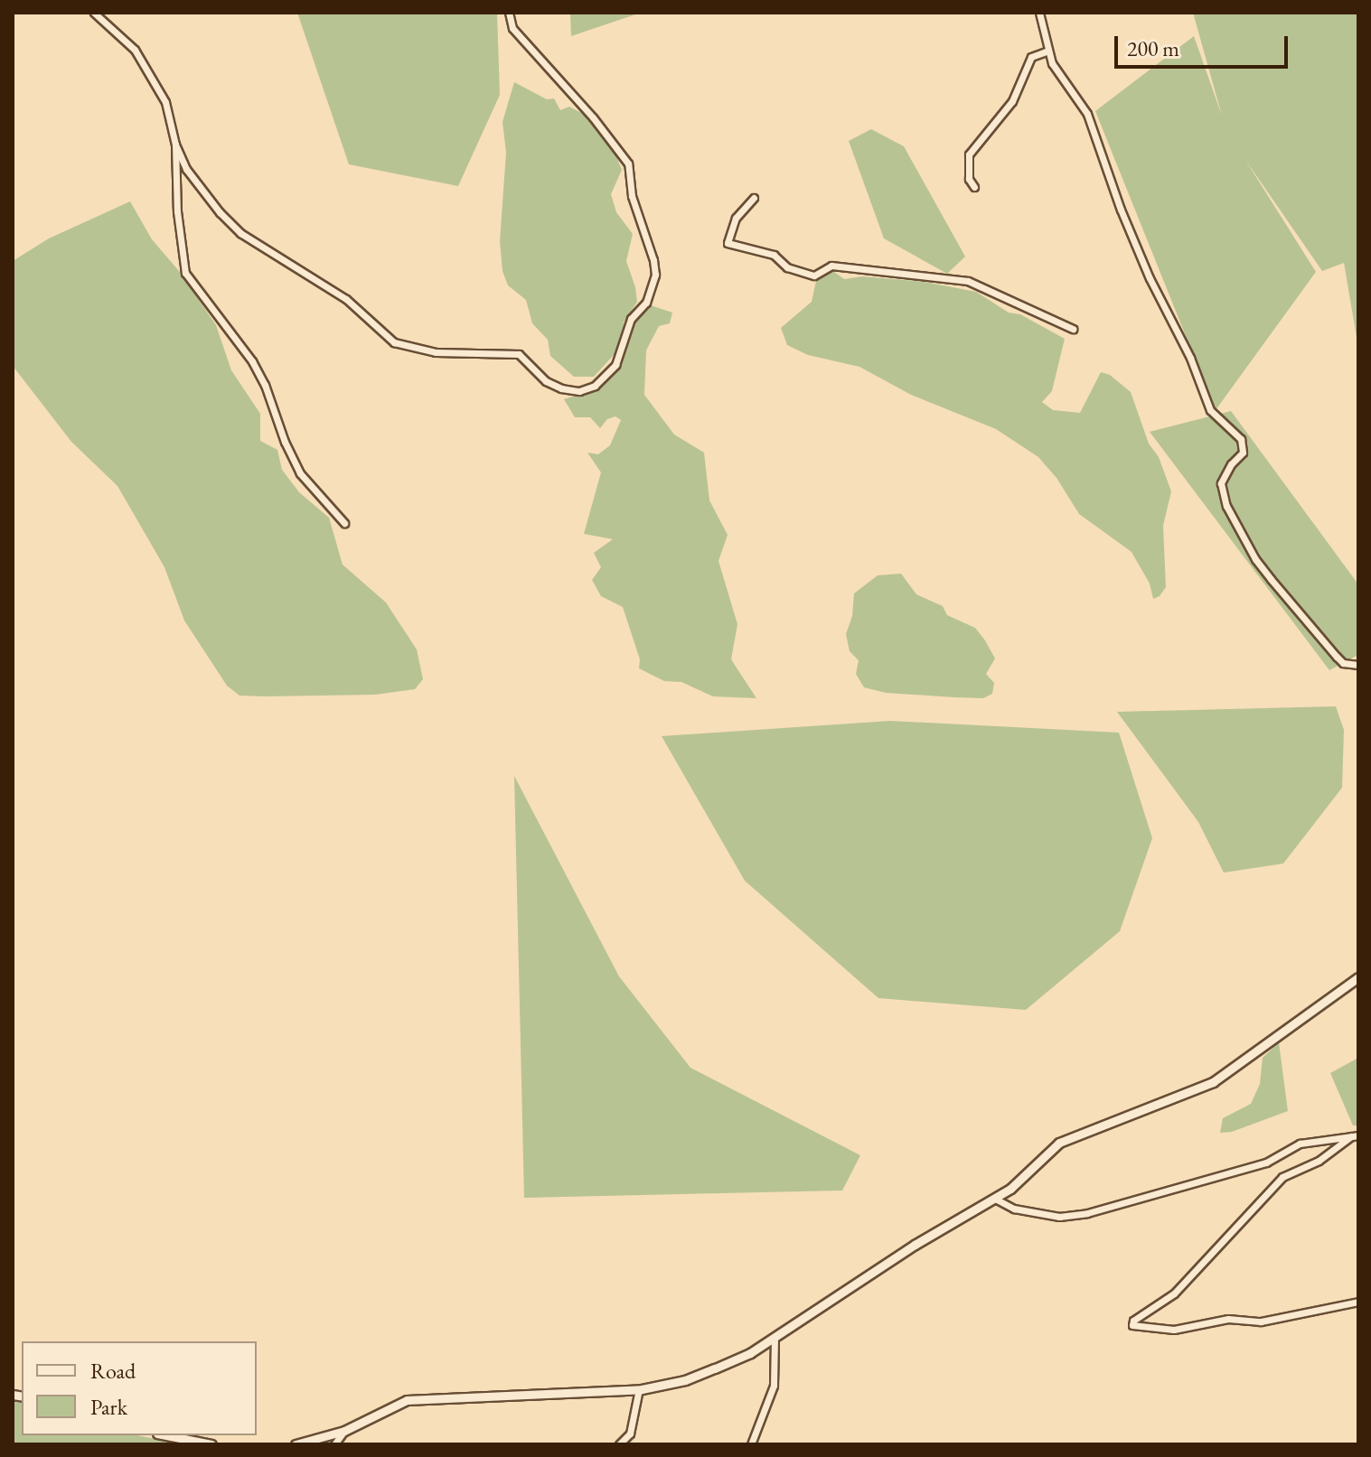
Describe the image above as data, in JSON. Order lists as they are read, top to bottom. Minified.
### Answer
{"legend":["Road","Park"],"scale_bar":"200 m"}
